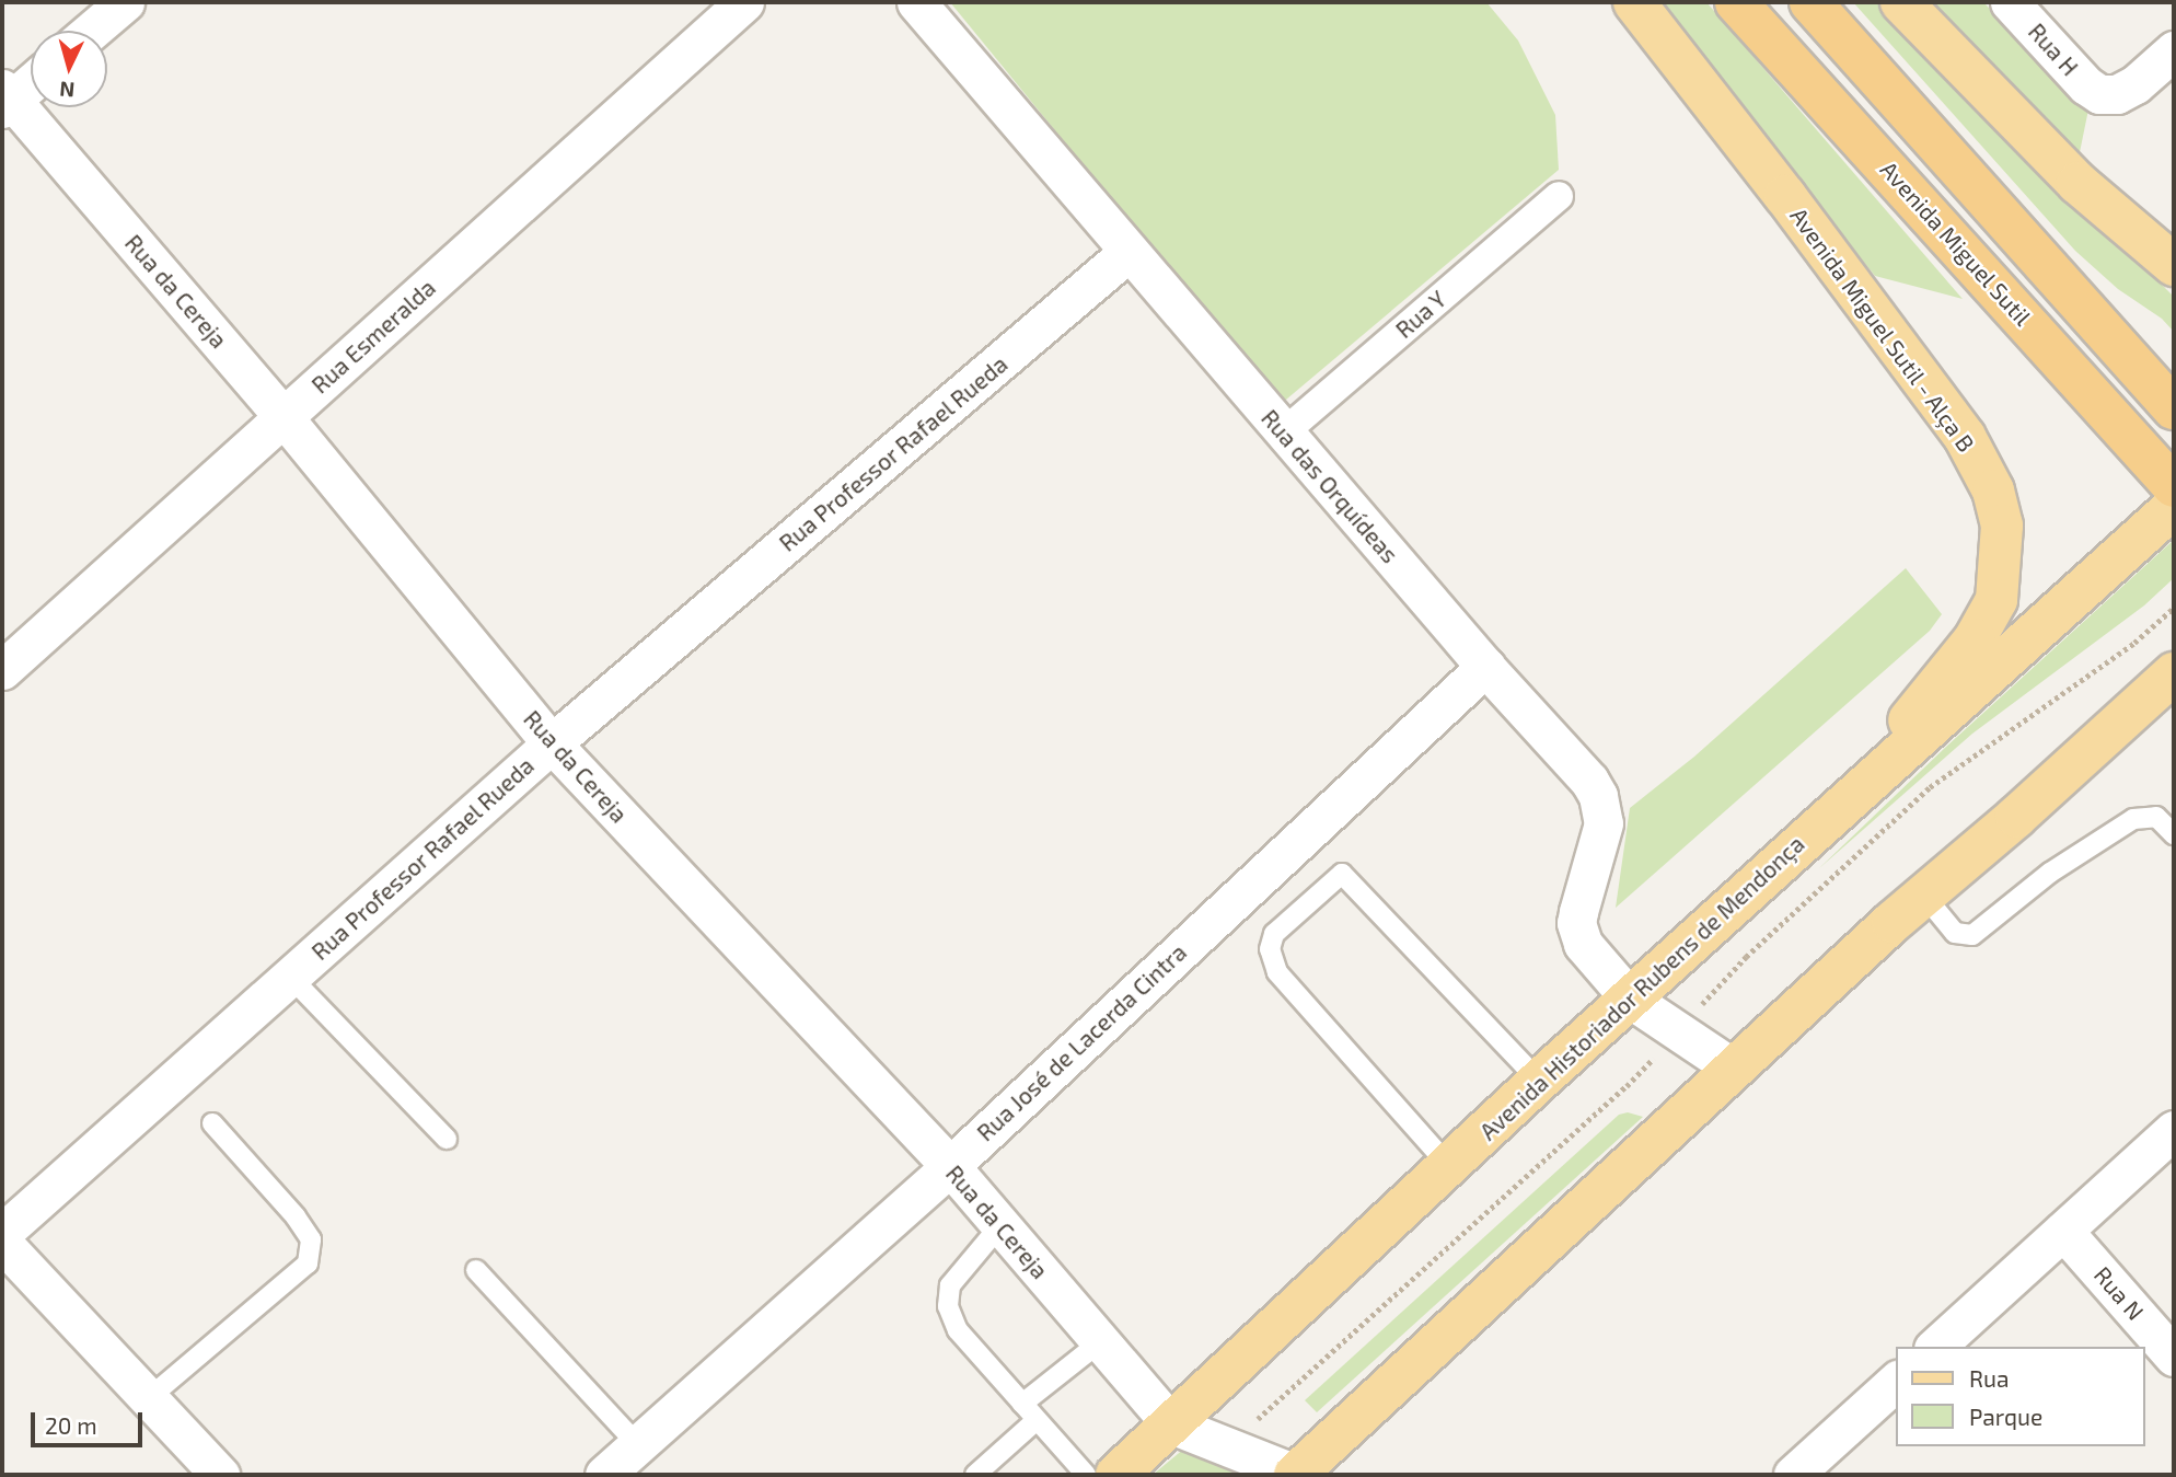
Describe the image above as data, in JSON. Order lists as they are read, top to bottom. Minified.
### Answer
{"streets":{"highway":["Avenida Miguel Sutil"],"main road":["Avenida Miguel Sutil - Alça B","Avenida Historiador Rubens de Mendonça"],"street":["Rua H","Rua da Cereja","Rua Y","Rua Esmeralda","Rua Professor Rafael Rueda","Rua das Orquídeas","Rua José de Lacerda Cintra","Rua N"]},"crossings":[["Rua da Cereja","Rua Esmeralda"],["Rua da Cereja","Rua Professor Rafael Rueda"],["Rua da Cereja","Avenida Historiador Rubens de Mendonça"],["Rua da Cereja","Rua José de Lacerda Cintra"],["Rua Y","Rua das Orquídeas"],["Avenida Miguel Sutil - Alça B","Avenida Historiador Rubens de Mendonça"],["Rua Professor Rafael Rueda","Rua das Orquídeas"],["Rua das Orquídeas","Avenida Historiador Rubens de Mendonça"],["Rua das Orquídeas","Rua José de Lacerda Cintra"]],"legend":["Rua","Parque"],"scale_bar":"20 m","north":"bottom"}
